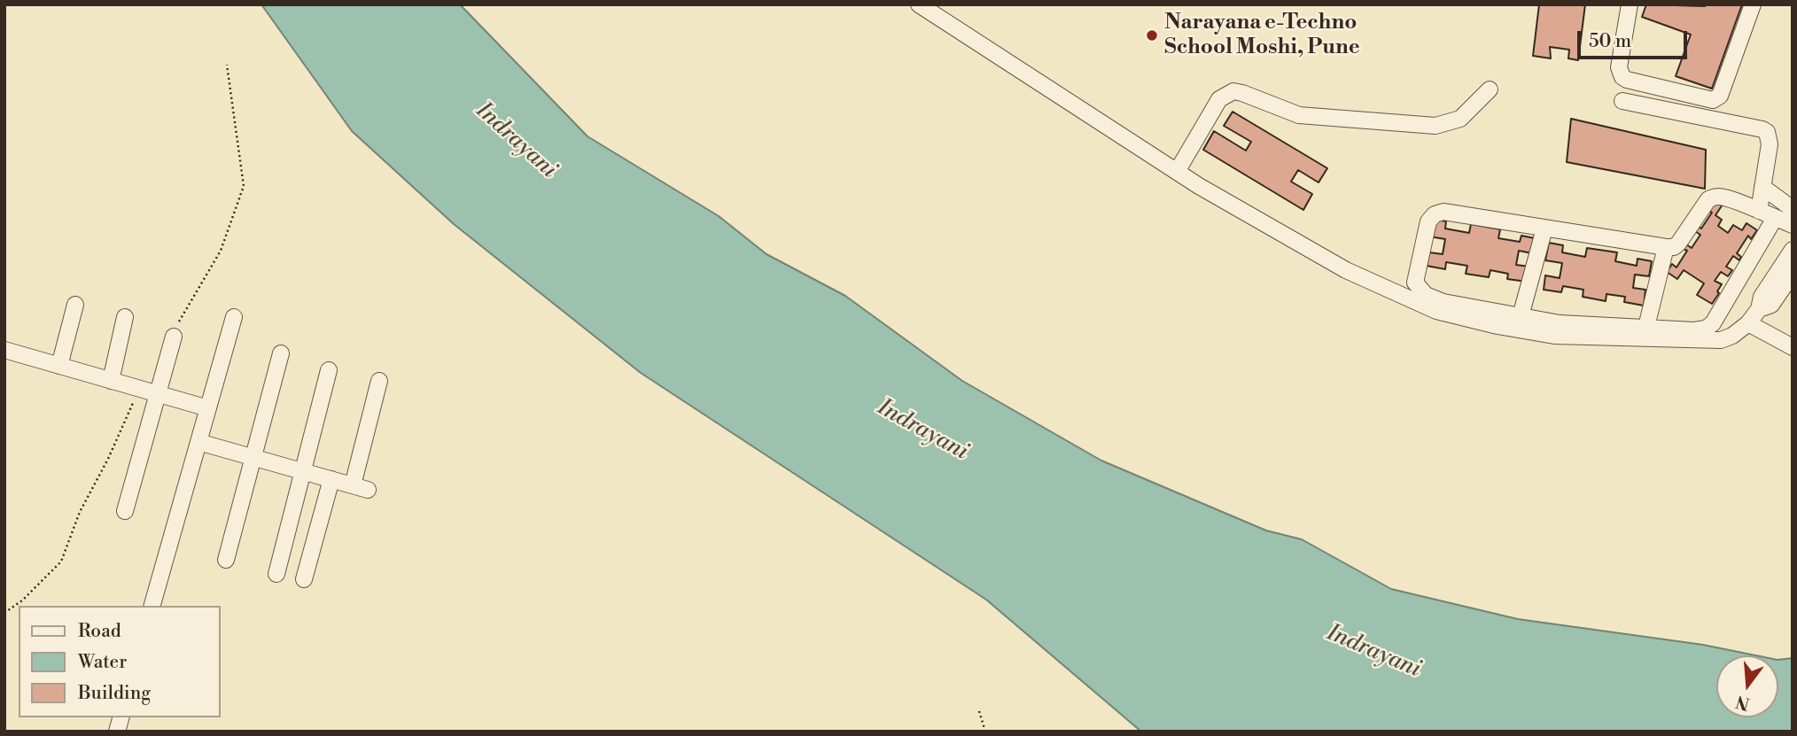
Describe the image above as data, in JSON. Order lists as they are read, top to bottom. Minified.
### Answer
{"water":["Indrayani"],"places":["Narayana e-Techno School Moshi, Pune"],"legend":["Road","Water","Building"],"scale_bar":"50 m","north":"bottom"}
